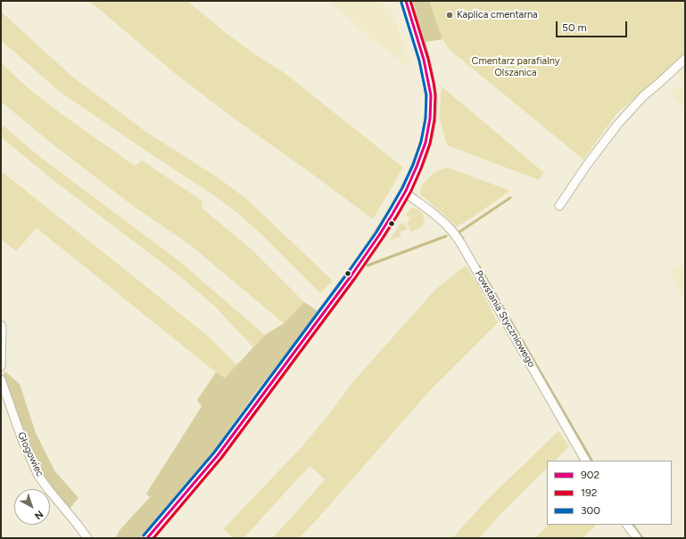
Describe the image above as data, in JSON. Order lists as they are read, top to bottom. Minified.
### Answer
{"streets":{"street":["Powstania Styczniowego","Głogowiec"]},"parks":["Cmentarz parafialny Olszanica"],"places":["Kaplica cmentarna"],"lines":["transit line 902","transit line 192","transit line 300"],"legend":["902","192","300"],"scale_bar":"50 m","north":"bottom right"}
